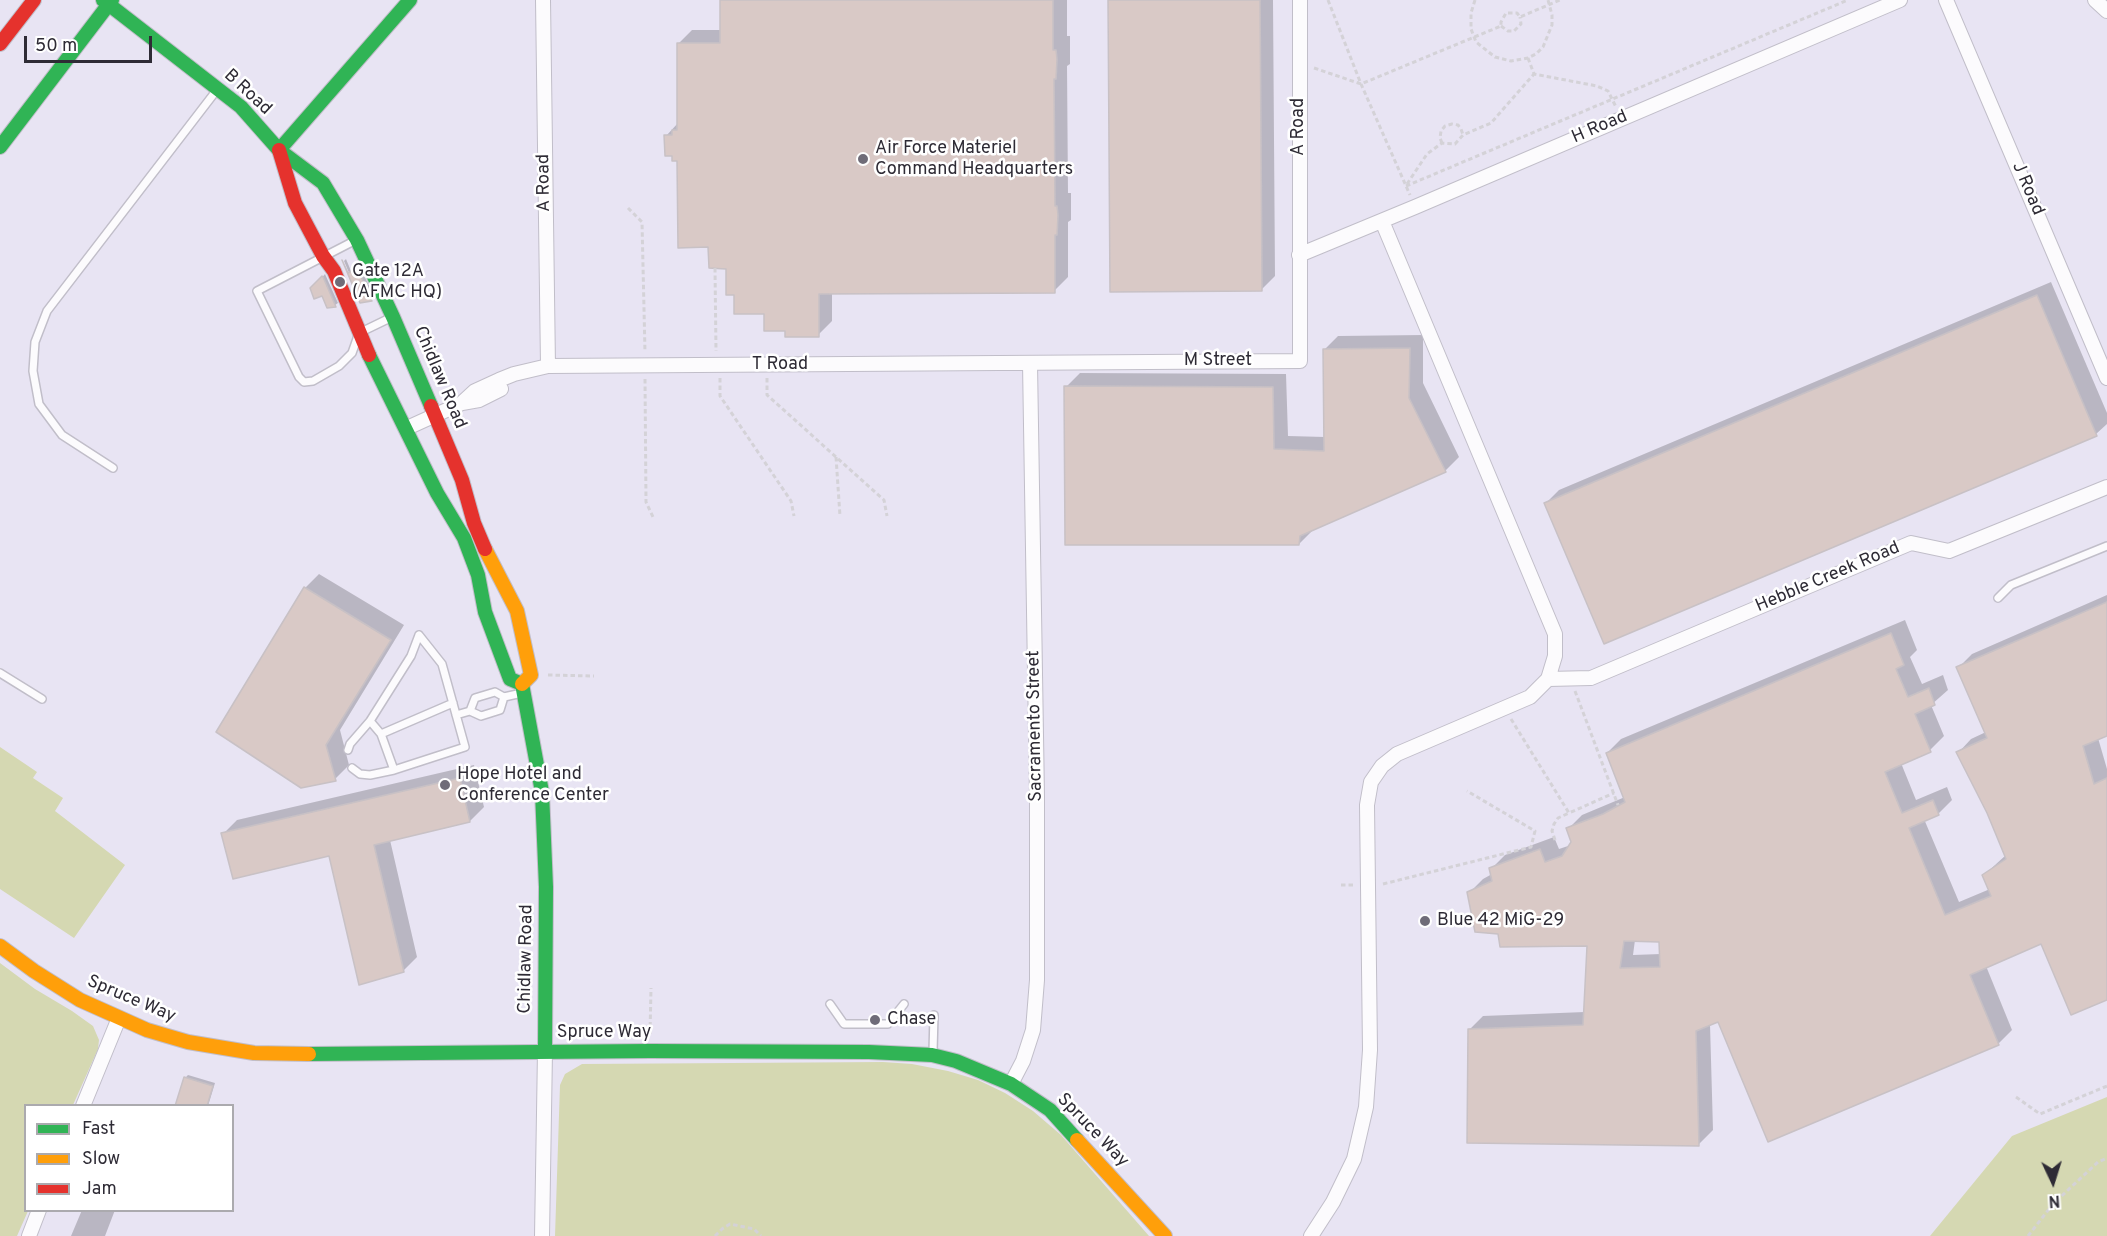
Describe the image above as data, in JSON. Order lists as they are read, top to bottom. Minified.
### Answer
{"streets":{"street":["B Road","A Road","H Road","J Road","M Street","T Road","Chidlaw Road","Hebble Creek Road","Sacramento Street","Spruce Way"]},"crossings":[["B Road","Chidlaw Road"],["A Road","H Road"],["A Road","M Street"],["A Road","T Road"],["H Road","M Street"],["M Street","T Road"],["M Street","Sacramento Street"],["T Road","Chidlaw Road"],["T Road","Sacramento Street"],["Chidlaw Road","Spruce Way"],["Sacramento Street","Spruce Way"]],"places":["Air Force Materiel Command Headquarters","Gate 12A (AFMC HQ)","Hope Hotel and Conference Center","Blue 42 MiG-29","Chase"],"legend":["Fast","Slow","Jam"],"scale_bar":"50 m","north":"bottom"}
